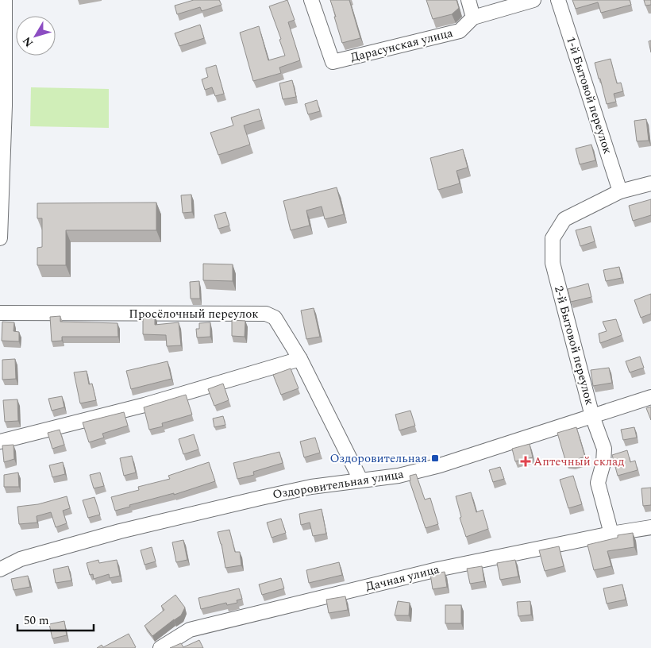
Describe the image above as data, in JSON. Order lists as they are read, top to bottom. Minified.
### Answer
{"streets":{"street":["Дарасунская улица","1-й Бытовой переулок","Просёлочный переулок","2-й Бытовой переулок","Оздоровительная улица","Дачная улица"]},"crossings":[["1-й Бытовой переулок","2-й Бытовой переулок"],["Просёлочный переулок","Оздоровительная улица"],["2-й Бытовой переулок","Оздоровительная улица"],["2-й Бытовой переулок","Дачная улица"]],"places":{"transit":["Оздоровительная"],"health":["Аптечный склад"]},"scale_bar":"50 m","north":"bottom left"}
